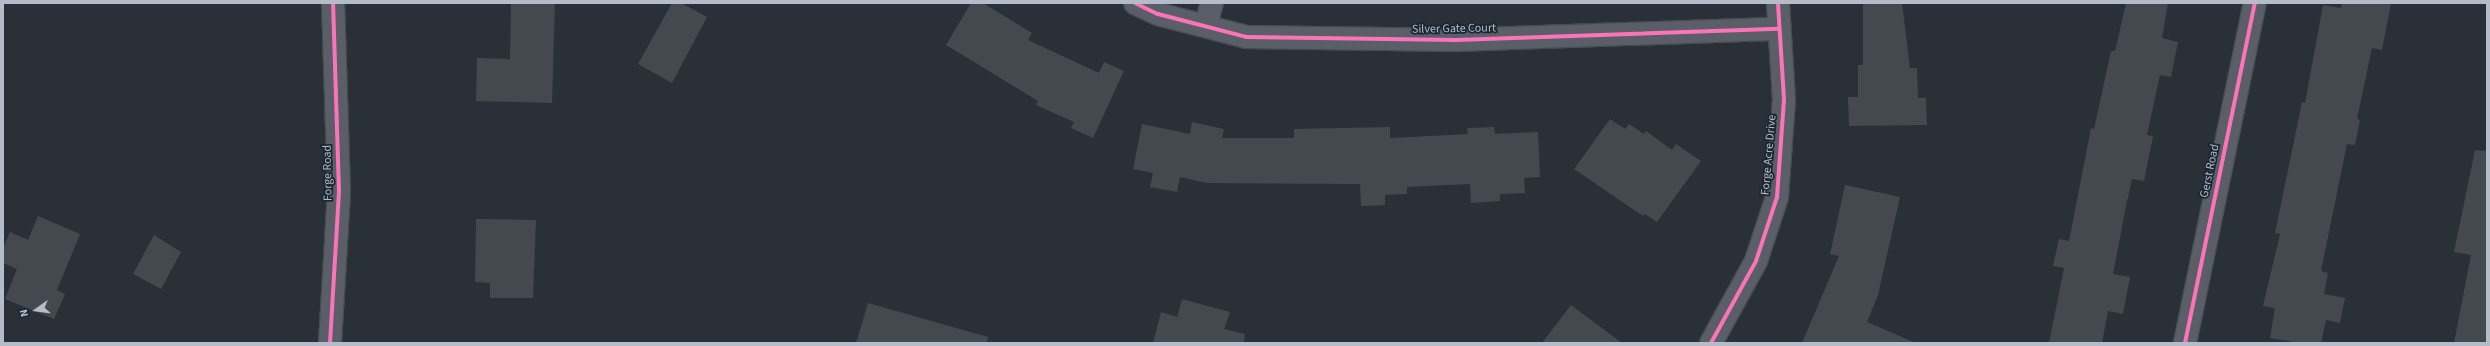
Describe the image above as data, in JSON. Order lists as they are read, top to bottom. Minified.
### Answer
{"streets":{"street":["Silver Gate Court","Forge Acre Drive","Gerst Road","Forge Road"]},"crossings":[["Silver Gate Court","Forge Acre Drive"]],"north":"left"}
